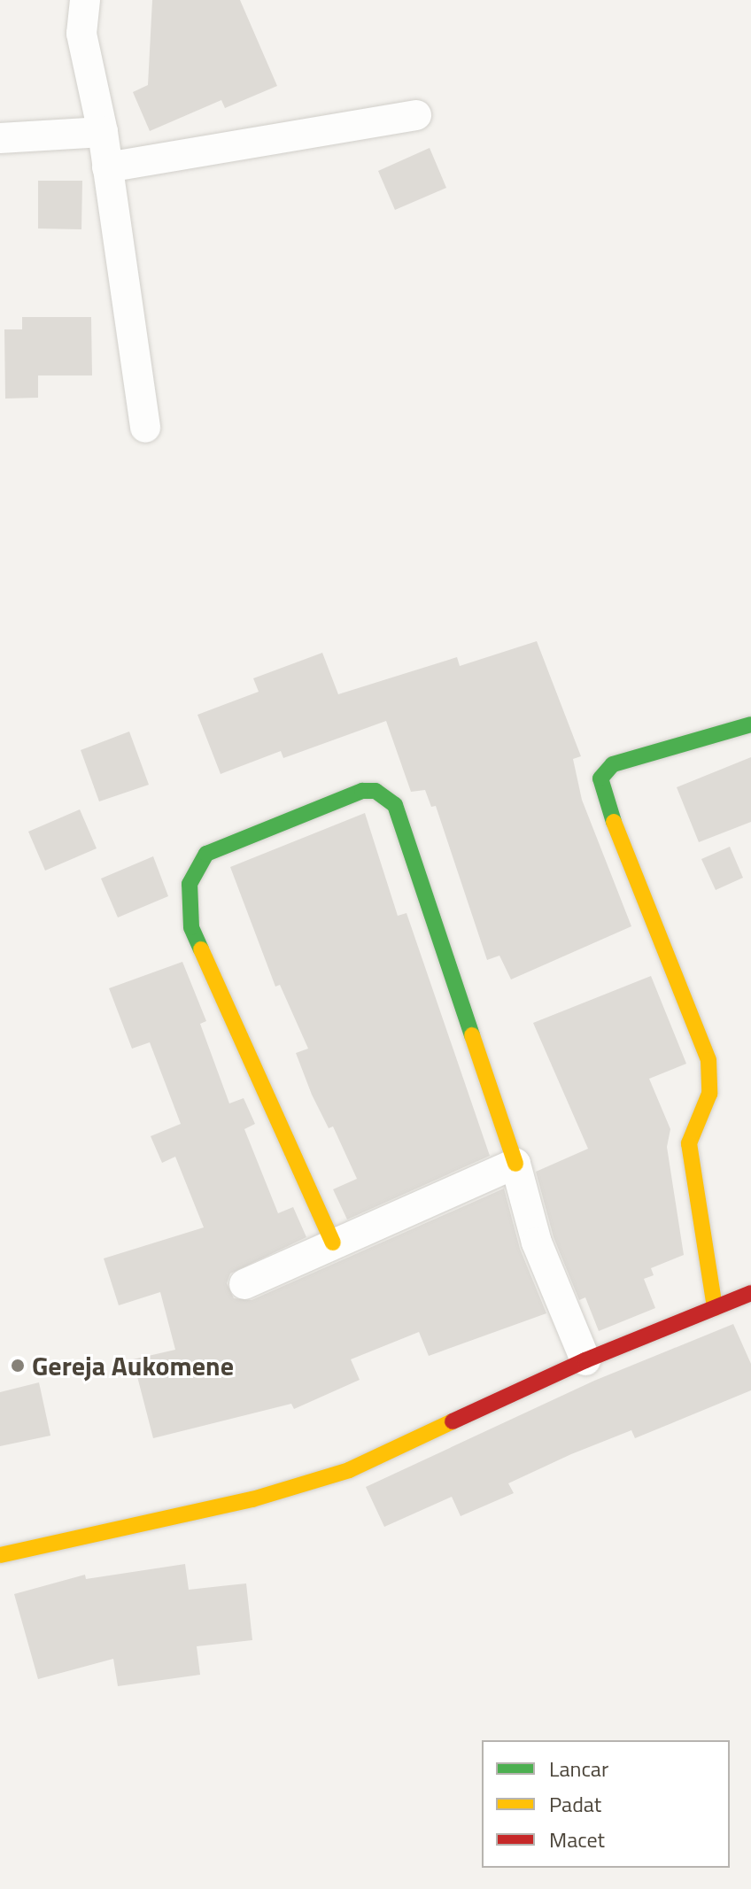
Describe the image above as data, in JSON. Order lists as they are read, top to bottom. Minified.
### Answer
{"places":["Gereja Aukomene"],"legend":["Lancar","Padat","Macet"]}
